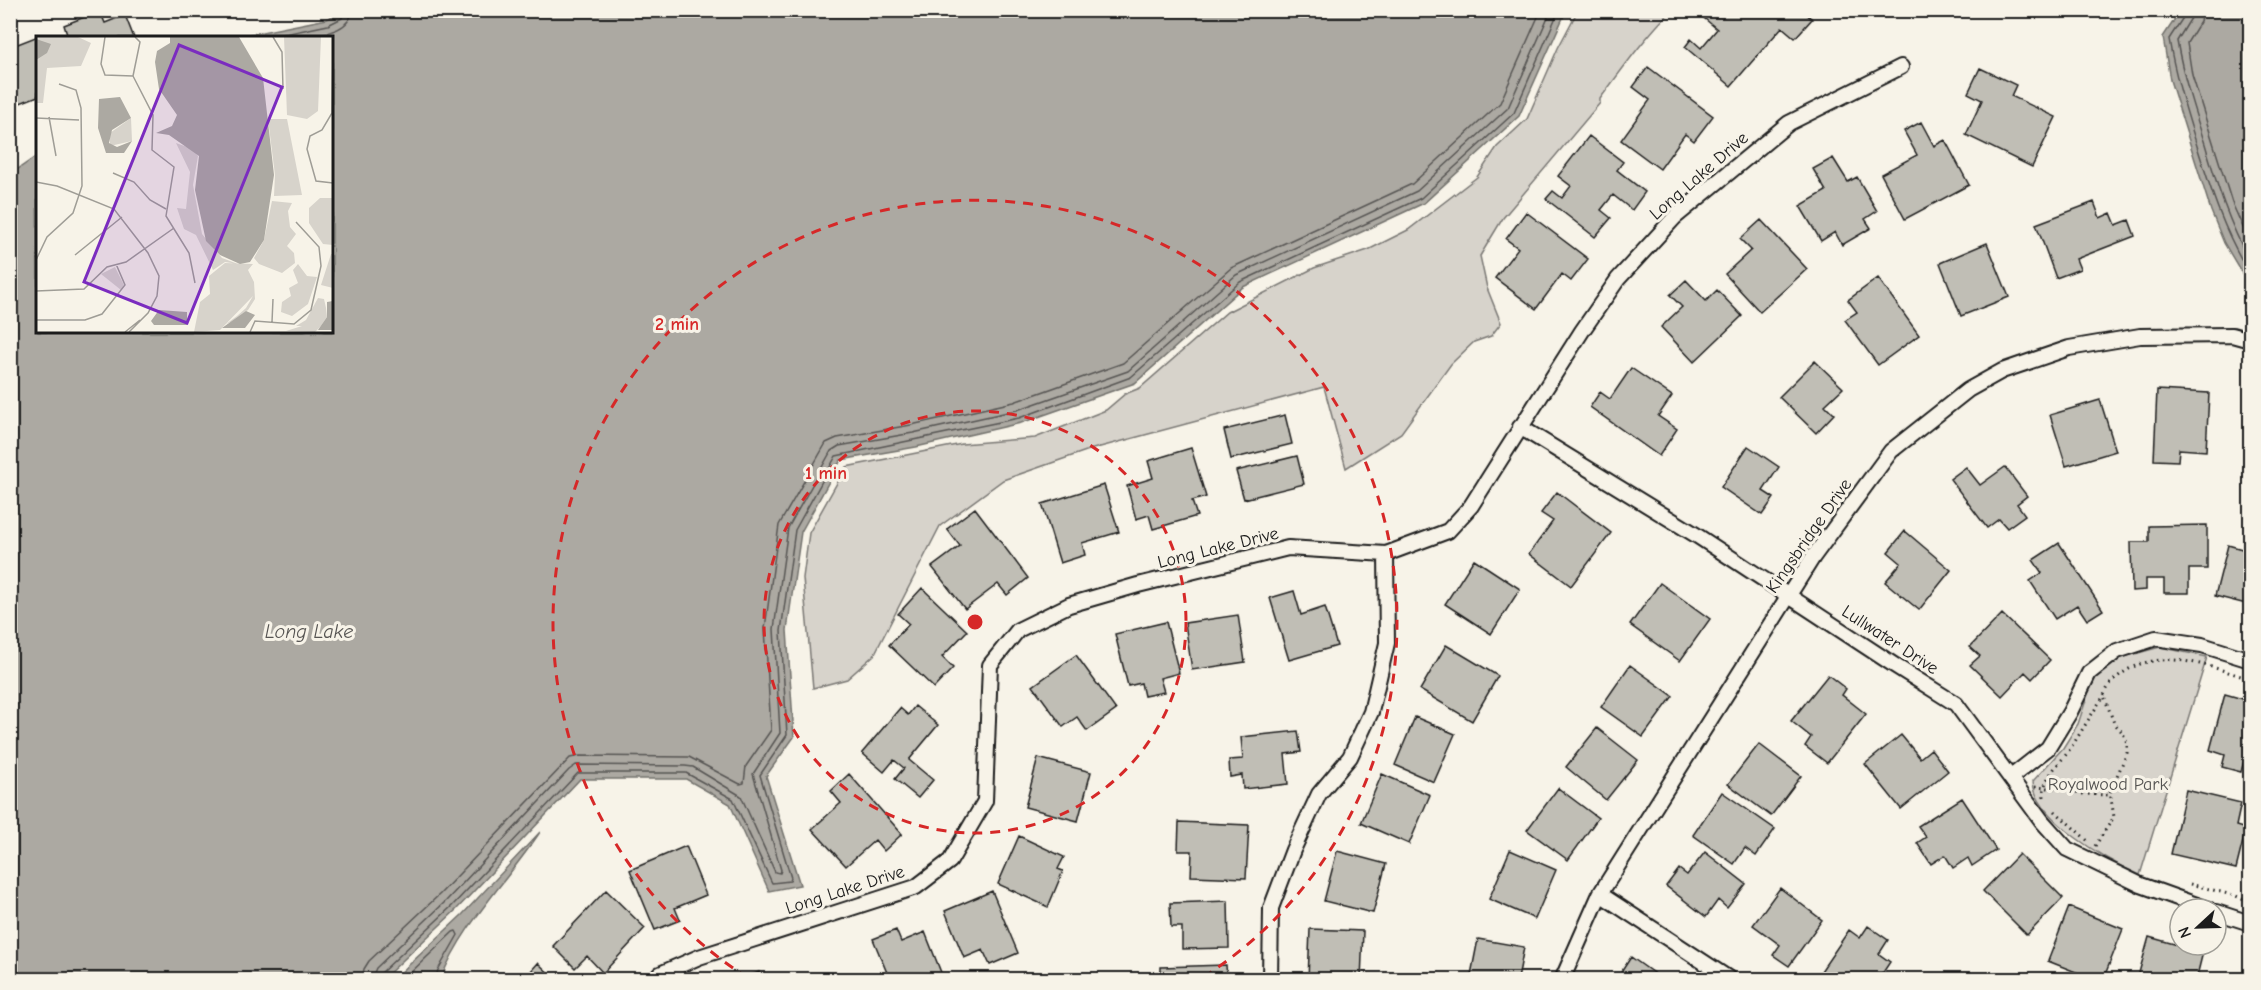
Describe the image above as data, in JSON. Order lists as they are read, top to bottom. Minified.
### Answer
{"streets":{"street":["Long Lake Drive","Kingsbridge Drive","Lullwater Drive"]},"crossings":[["Long Lake Drive","Lullwater Drive"],["Kingsbridge Drive","Lullwater Drive"]],"water":["Long Lake"],"parks":["Royalwood Park"],"north":"left","rings":["2 min","1 min"]}
